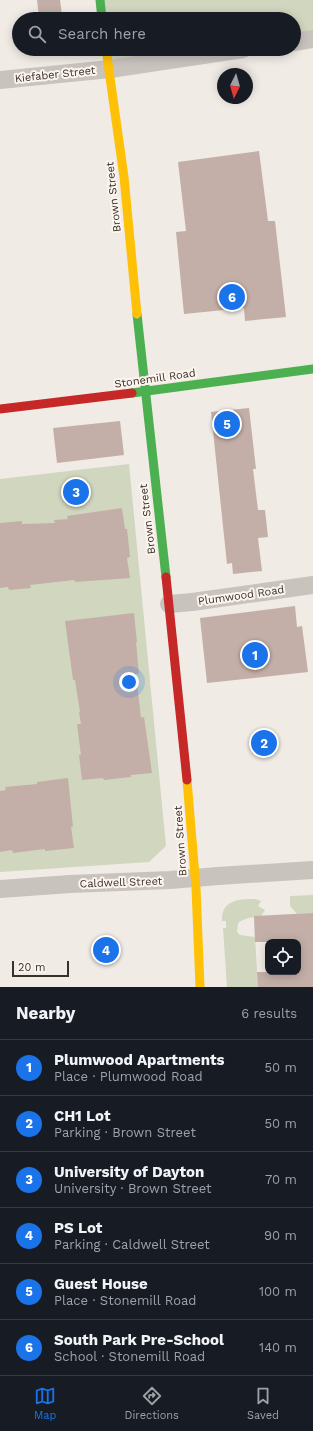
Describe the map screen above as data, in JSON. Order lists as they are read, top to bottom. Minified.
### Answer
{"streets":{"street":["Kiefaber Street","Brown Street","Stonemill Road","Plumwood Road","Caldwell Street"]},"crossings":[["Kiefaber Street","Brown Street"],["Brown Street","Stonemill Road"],["Brown Street","Plumwood Road"],["Brown Street","Caldwell Street"]],"scale_bar":"20 m","north":"bottom","page":{"search":"Search here","pins":["6","5","3","1","2","4"],"scale":"20 m","heading":["Nearby","6 results"],"list":[{"mark":"1","name":"Plumwood Apartments","note":"Place · Plumwood Road","value":"50 m"},{"mark":"2","name":"CH1 Lot","note":"Parking · Brown Street","value":"50 m"},{"mark":"3","name":"University of Dayton","note":"University · Brown Street","value":"70 m"},{"mark":"4","name":"PS Lot","note":"Parking · Caldwell Street","value":"90 m"},{"mark":"5","name":"Guest House","note":"Place · Stonemill Road","value":"100 m"},{"mark":"6","name":"South Park Pre-School","note":"School · Stonemill Road","value":"140 m"}],"nav":["Map","Directions","Saved"]}}
